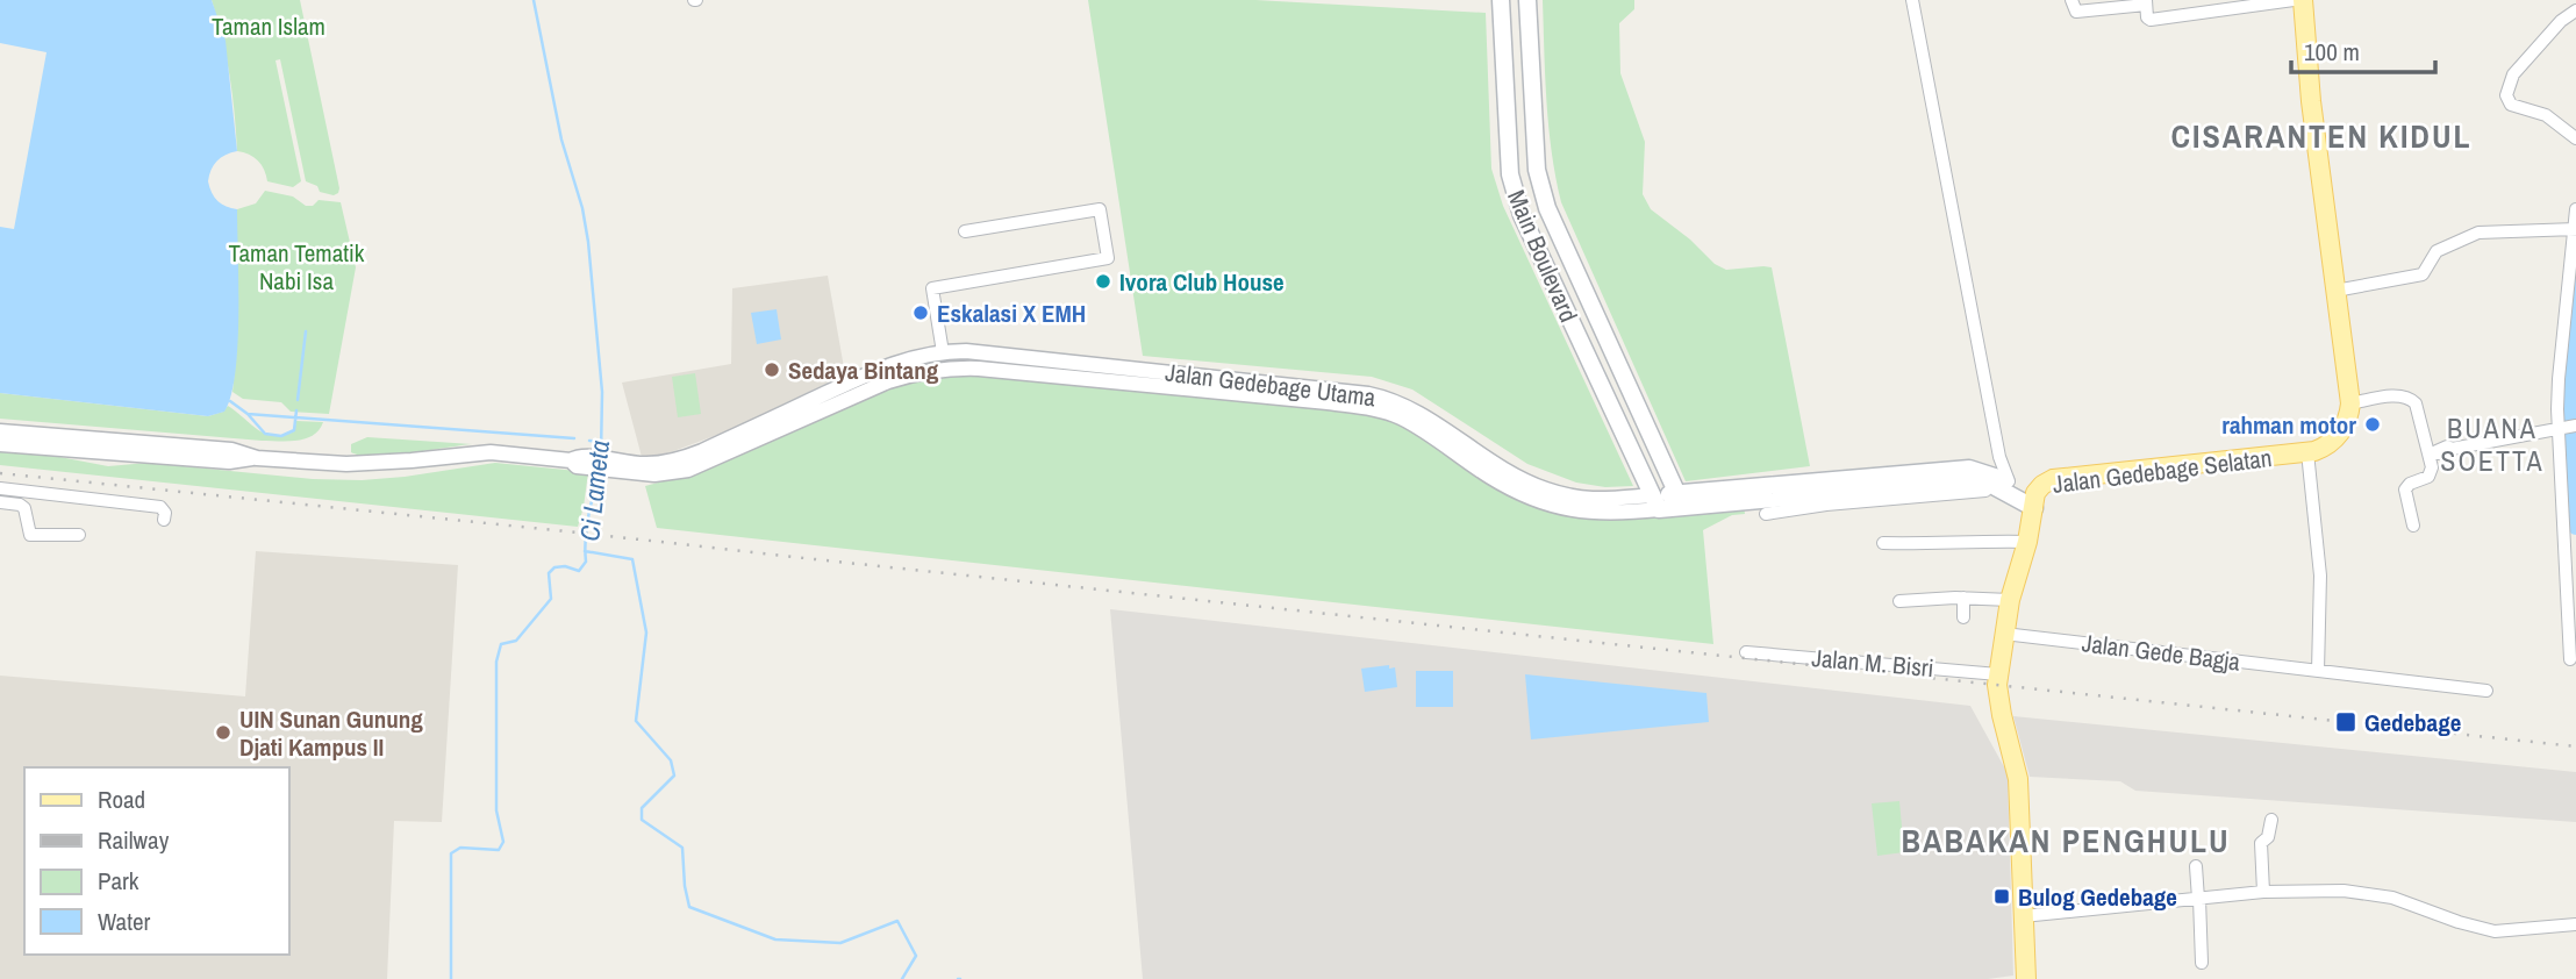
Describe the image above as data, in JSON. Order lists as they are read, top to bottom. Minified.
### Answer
{"streets":{"main road":["Main Boulevard","Jalan Gedebage Utama","Jalan Gedebage Selatan"],"street":["Jalan Gede Bagja","Jalan M. Bisri"]},"crossings":[["Main Boulevard","Jalan Gedebage Utama"],["Jalan Gedebage Utama","Jalan Gedebage Selatan"],["Jalan Gedebage Selatan","Jalan Gede Bagja"],["Jalan Gedebage Selatan","Jalan M. Bisri"]],"districts":["CISARANTEN KIDUL","BUANA SOETTA","BABAKAN PENGHULU"],"water":["Ci Lameta"],"parks":["Taman Islam","Taman Tematik Nabi Isa"],"places":{"other":["Ivora Club House","Eskalasi X EMH","Sedaya Bintang","rahman motor","UIN Sunan Gunung Djati Kampus II"],"transit":["Gedebage","Bulog Gedebage"]},"legend":["Road","Railway","Park","Water"],"scale_bar":"100 m"}
